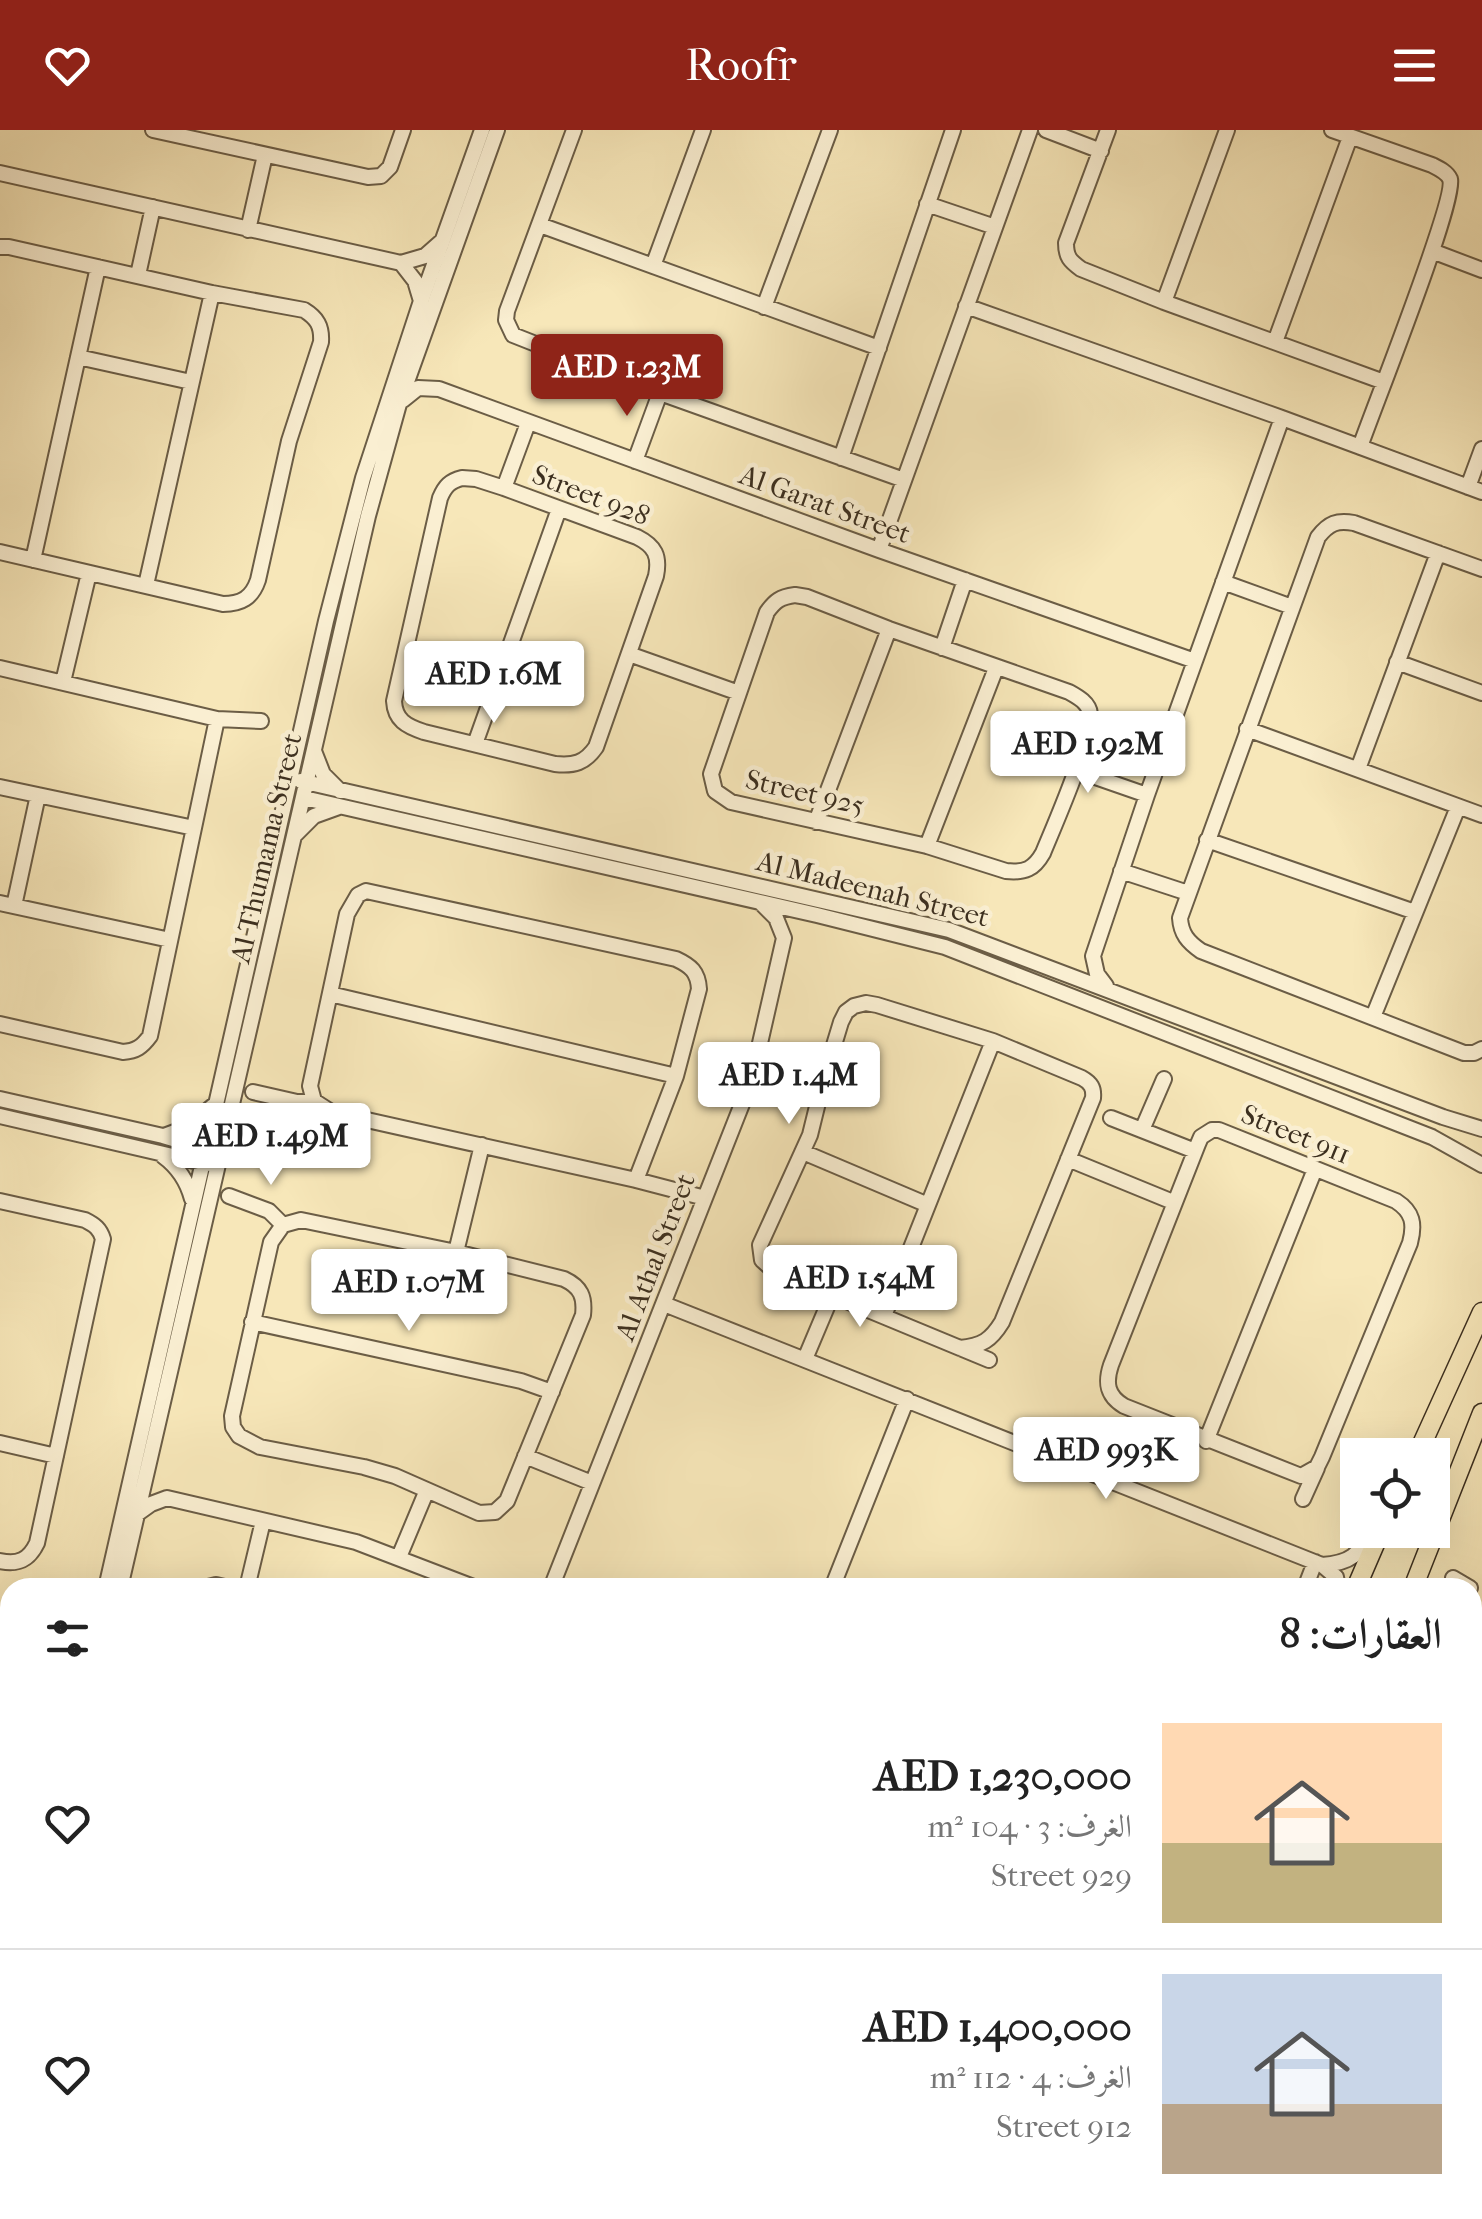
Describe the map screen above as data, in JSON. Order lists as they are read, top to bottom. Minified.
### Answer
{"streets":{"street":["Street 928","Al Garat Street","Street 925","Al Thumama Street","Al Madeenah Street","Street 911","Al Athal Street"]},"crossings":[["Street 928","Al Garat Street"],["Al Thumama Street","Al Madeenah Street"]],"page":{"header":"Roofr","price":["AED 1.23M","AED 1.6M","AED 1.92M","AED 1.4M","AED 1.49M","AED 1.54M","AED 1.07M","AED 993K"],"heading":"العقارات: 8","list":[{"name":"AED 1,230,000","note":"الغرف: 3 · 104 m² · Street 929"},{"name":"AED 1,400,000","note":"الغرف: 4 · 112 m² · Street 912"}]}}
